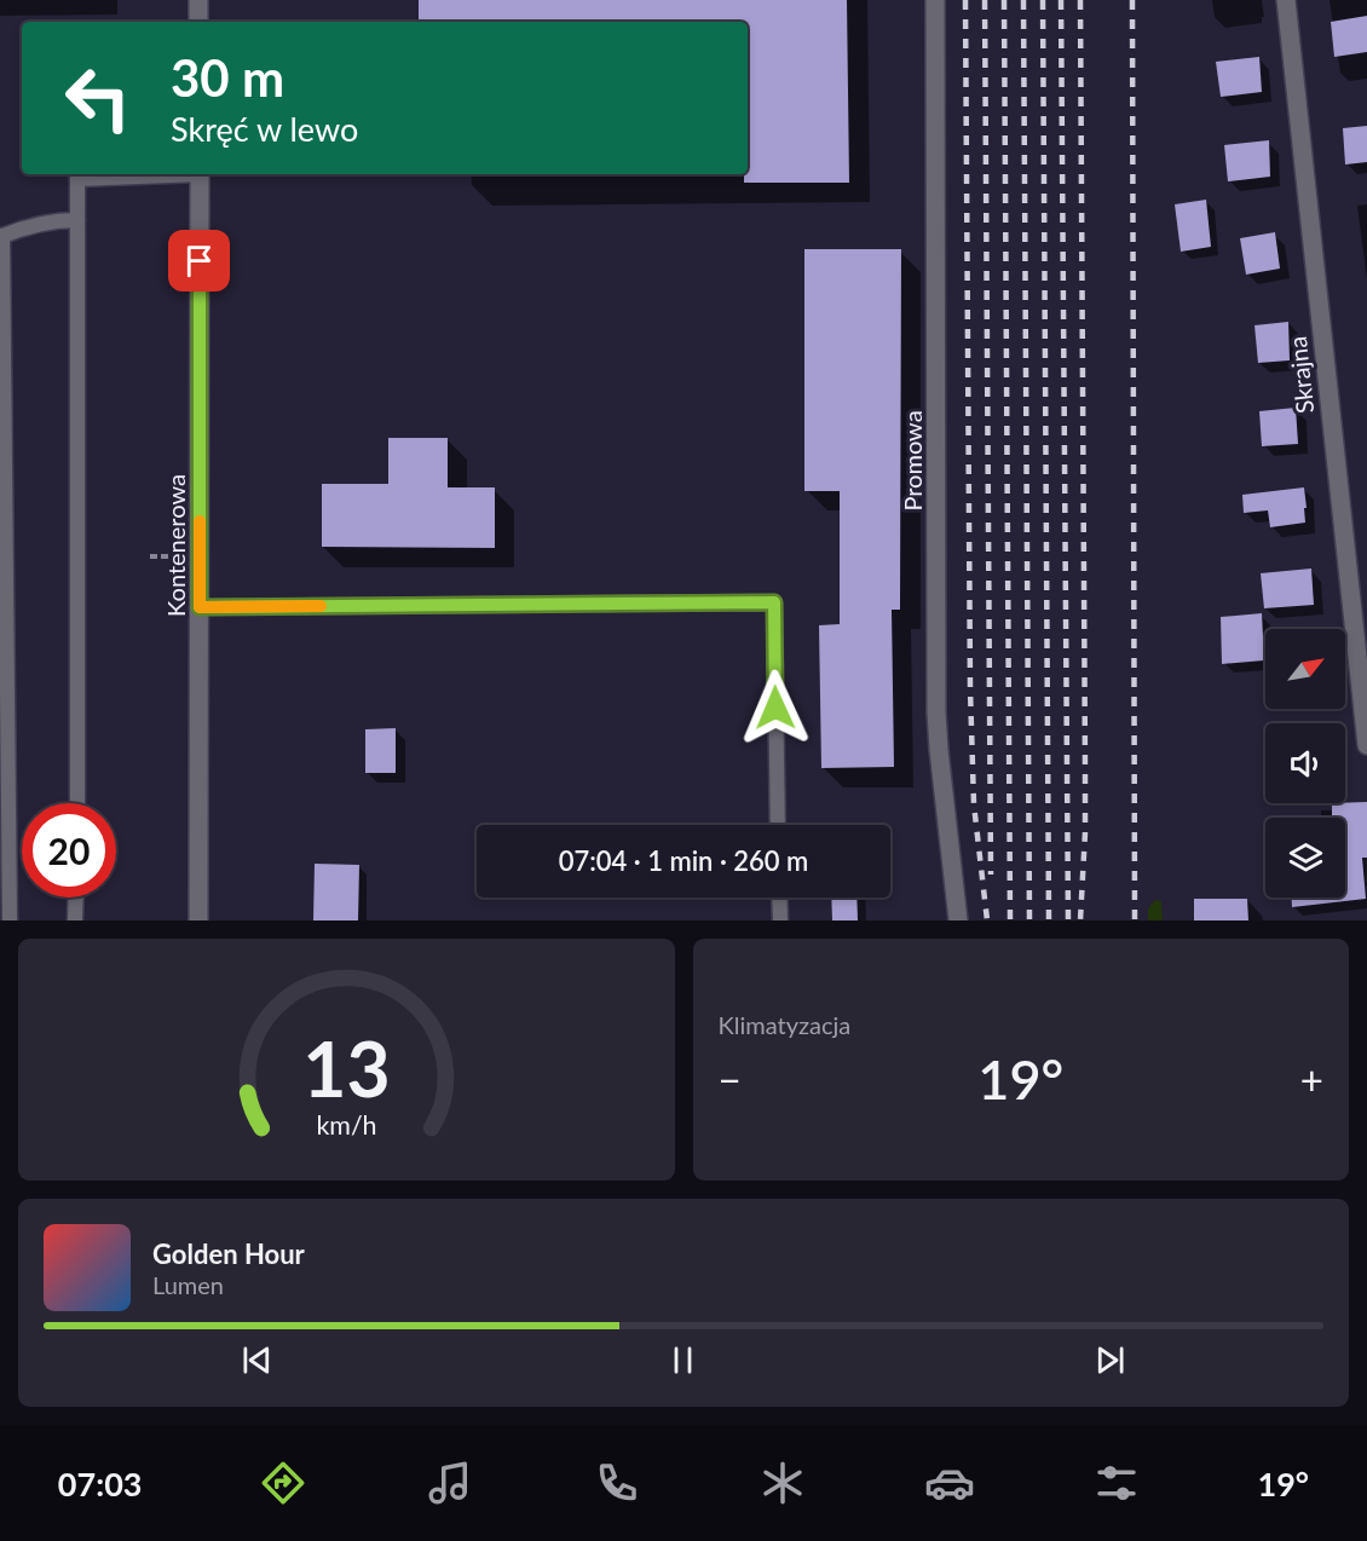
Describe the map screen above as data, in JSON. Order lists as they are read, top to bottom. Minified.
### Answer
{"streets":{"street":["Skrajna","Promowa","Kontenerowa"]},"north":"top right","page":{"turn":["30 m","Skręć w lewo"],"limit":"20","trip":"07:04 · 1 min · 260 m","tile":"Klimatyzacja","heat":["−","19°","+"],"song":["Golden Hour","Lumen"],"tabs":["07:03","19°"],"gauge":["13","km/h"]}}
